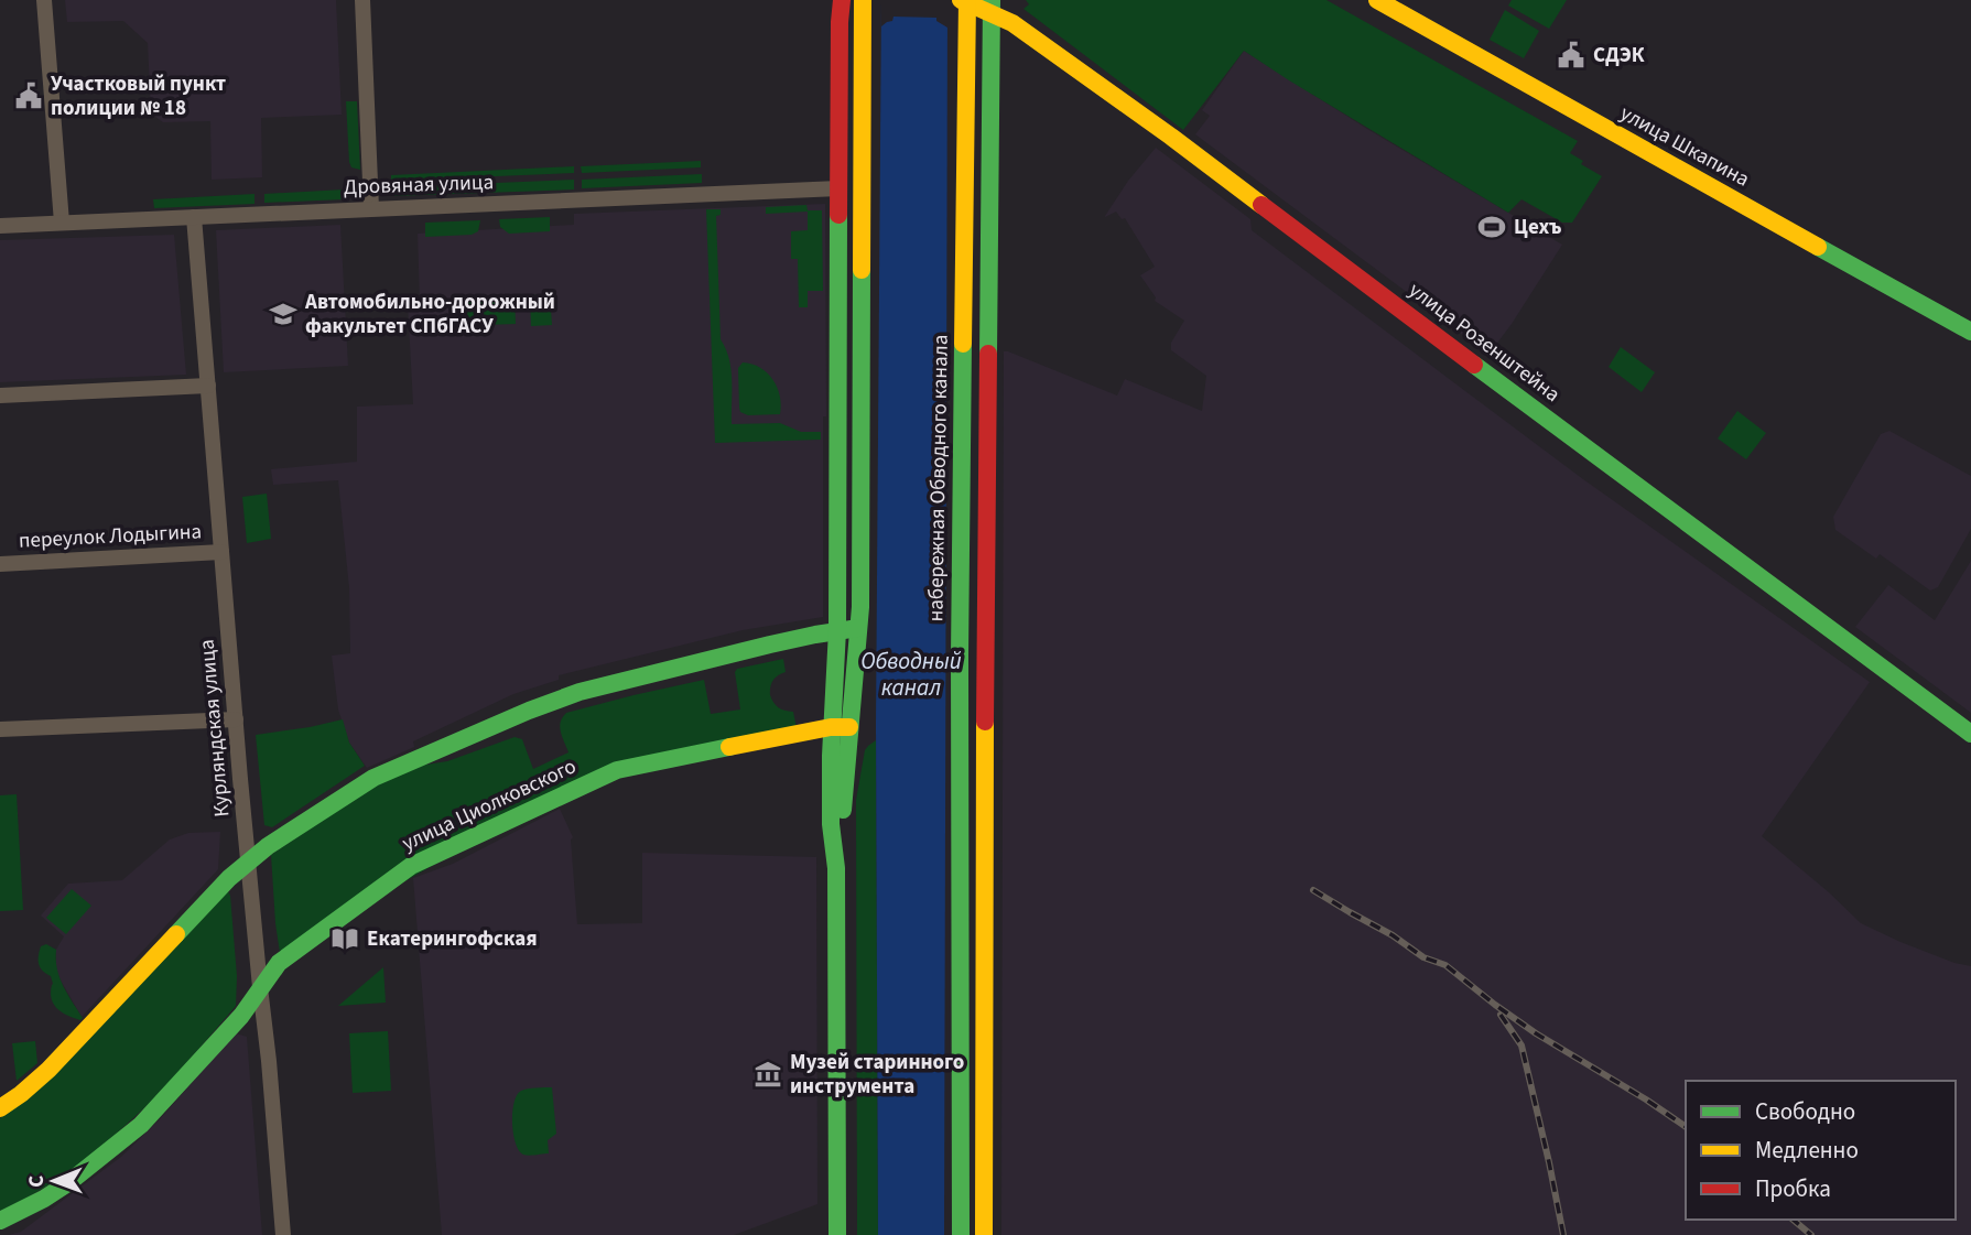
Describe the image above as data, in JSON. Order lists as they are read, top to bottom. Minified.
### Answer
{"streets":{"main road":["улица Шкапина","улица Розенштейна","набережная Обводного канала","улица Циолковского"],"street":["Дровяная улица","переулок Лодыгина","Курляндская улица"]},"crossings":[["Дровяная улица","Курляндская улица"],["улица Розенштейна","набережная Обводного канала"],["переулок Лодыгина","Курляндская улица"],["Курляндская улица","улица Циолковского"]],"water":["Обводный канал"],"places":{"public building":["СДЭК","Участковый пункт полиции № 18"],"sports":["Цехъ"],"school or university":["Автомобильно-дорожный факультет СПбГАСУ"],"library":["Екатерингофская"],"museum":["Музей старинного инструмента"]},"legend":["Свободно","Медленно","Пробка"],"north":"left"}
